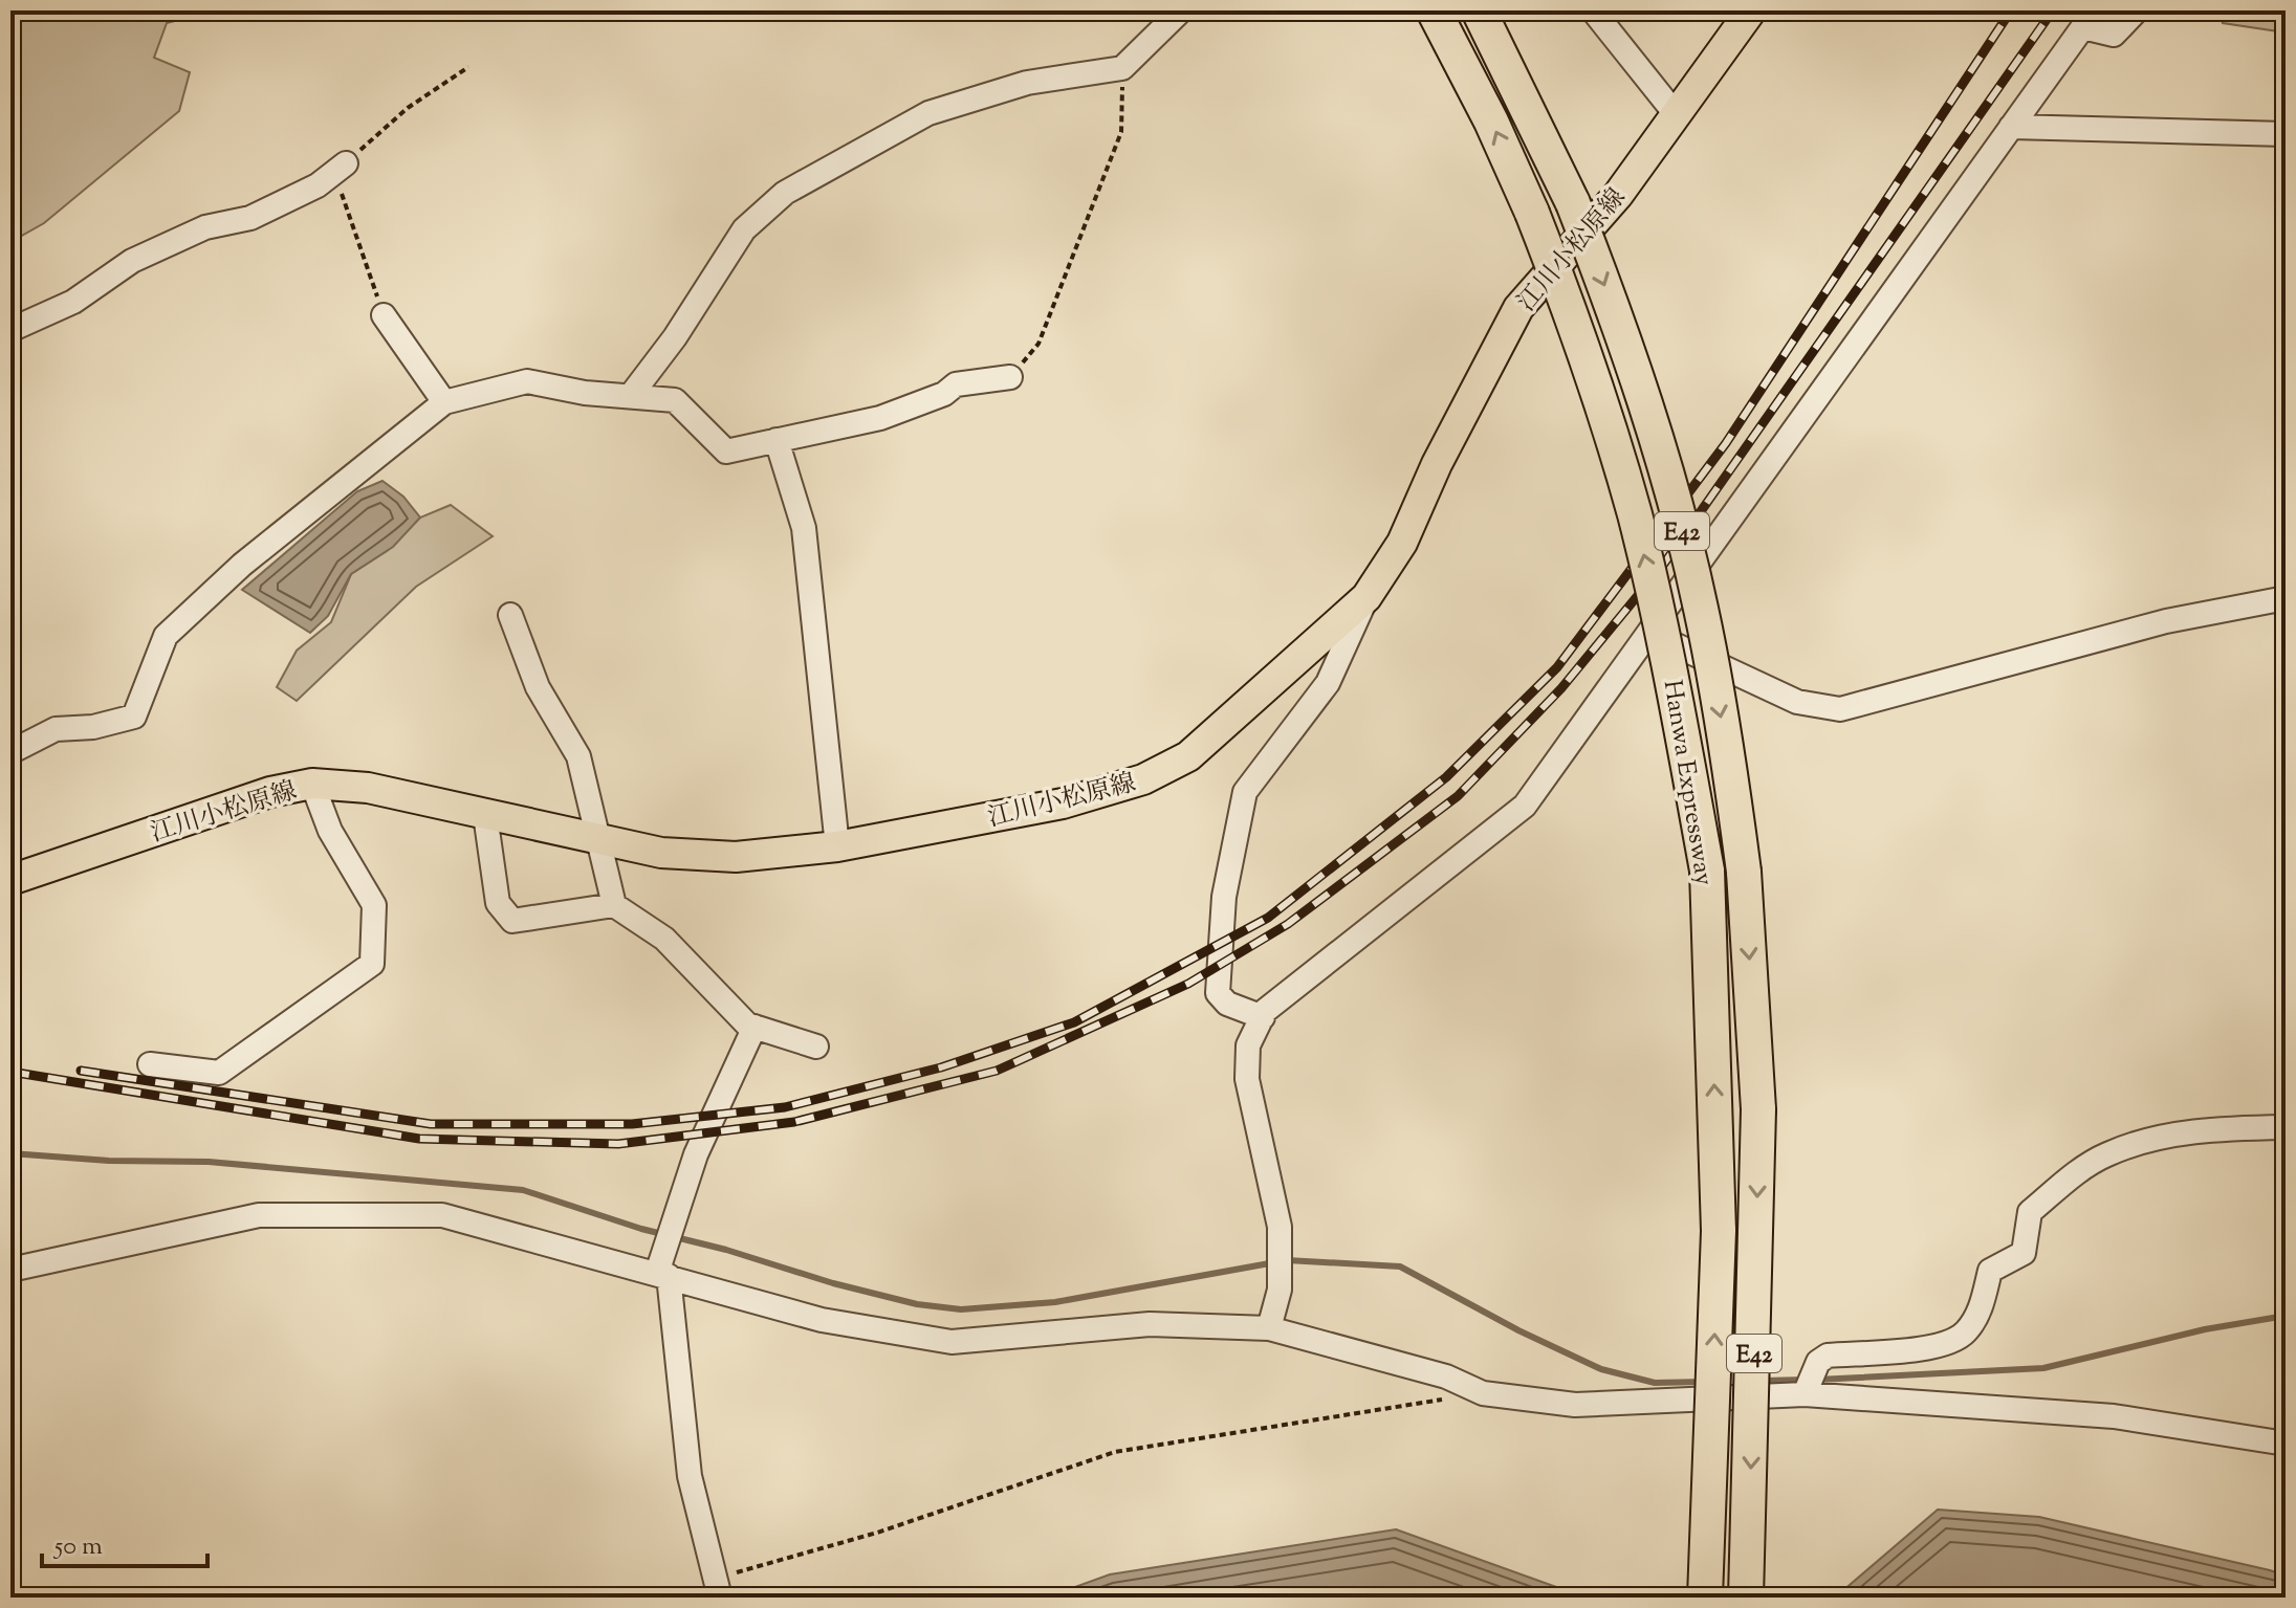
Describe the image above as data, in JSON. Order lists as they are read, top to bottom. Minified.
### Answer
{"streets":{"highway":["E42","Hanwa Expressway"],"main road":["江川小松原線"]},"scale_bar":"50 m"}
